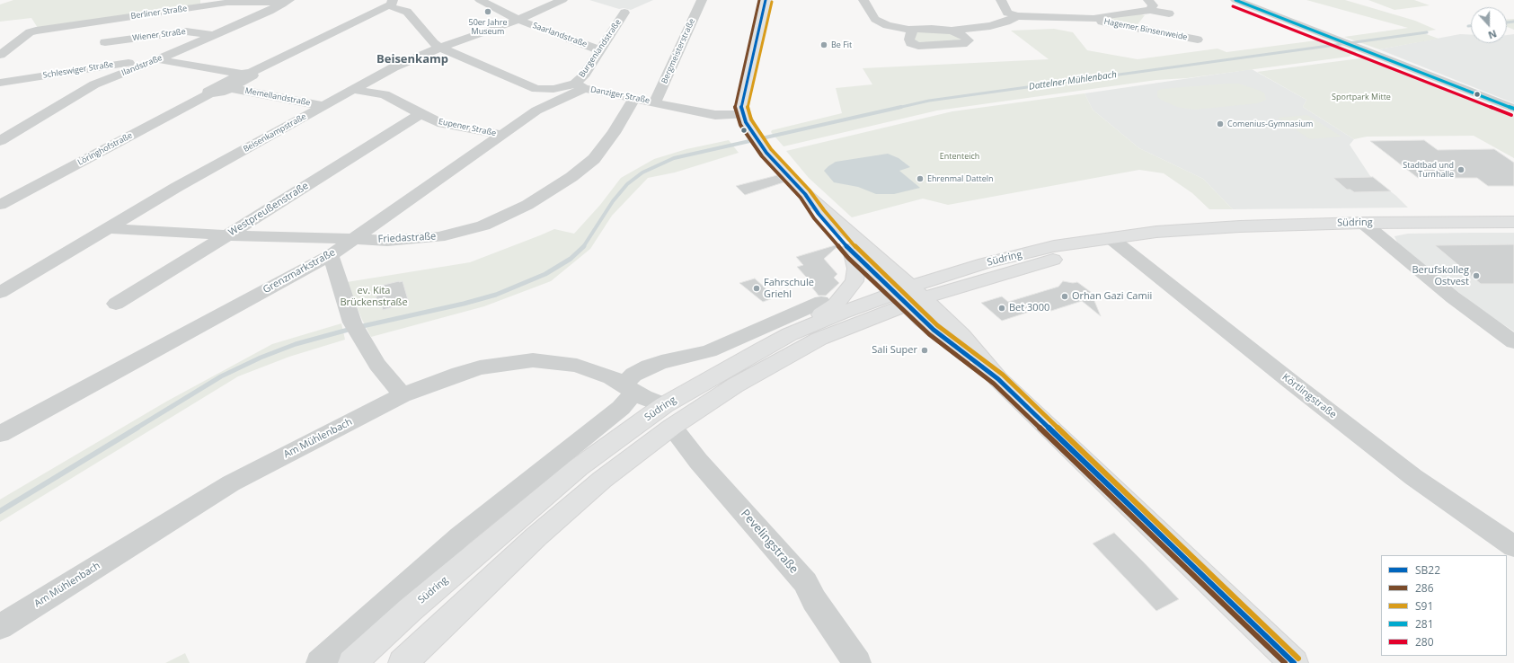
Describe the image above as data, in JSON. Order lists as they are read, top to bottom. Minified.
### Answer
{"streets":{"main road":["Südring"],"street":["Berliner Straße","Hagemer Binsenweide","Wiener Straße","Saarlandstraße","Burgenlandstraße","Bergmeisterstraße","Ilandstraße","Schleswiger Straße","Danziger Straße","Memellandstraße","Eupener Straße","Beisenkampstraße","Löringhofstraße","Westpreußenstraße","Friedastraße","Grenzmarkstraße","Körtlingstraße","Am Mühlenbach","Pevelingstraße"]},"crossings":[["Berliner Straße","Ilandstraße"],["Wiener Straße","Ilandstraße"],["Saarlandstraße","Burgenlandstraße"],["Saarlandstraße","Beisenkampstraße"],["Burgenlandstraße","Danziger Straße"],["Burgenlandstraße","Grenzmarkstraße"],["Bergmeisterstraße","Danziger Straße"],["Ilandstraße","Schleswiger Straße"],["Schleswiger Straße","Löringhofstraße"],["Danziger Straße","Beisenkampstraße"],["Danziger Straße","Löringhofstraße"],["Danziger Straße","Friedastraße"],["Danziger Straße","Grenzmarkstraße"],["Memellandstraße","Beisenkampstraße"],["Memellandstraße","Löringhofstraße"],["Eupener Straße","Beisenkampstraße"],["Eupener Straße","Westpreußenstraße"],["Eupener Straße","Grenzmarkstraße"],["Beisenkampstraße","Friedastraße"],["Westpreußenstraße","Friedastraße"],["Südring","Körtlingstraße"],["Südring","Am Mühlenbach"],["Südring","Pevelingstraße"],["Friedastraße","Grenzmarkstraße"],["Am Mühlenbach","Pevelingstraße"]],"districts":["Beisenkamp"],"water":["Dattelner Mühlenbach"],"parks":["Sportpark Mitte","Ententeich","ev. Kita Brückenstraße"],"places":["50er Jahre Museum","Be Fit","Comenius-Gymnasium","Stadtbad und Turnhalle","Ehrenmal Datteln","Berufskolleg Ostvest","Fahrschule Griehl","Orhan Gazi Camii","Bet 3000","Sali Super"],"lines":["transit line SB22","transit line 286","transit line 281","transit line S91","transit line 280"],"legend":["SB22","286","S91","281","280"],"north":"bottom"}
